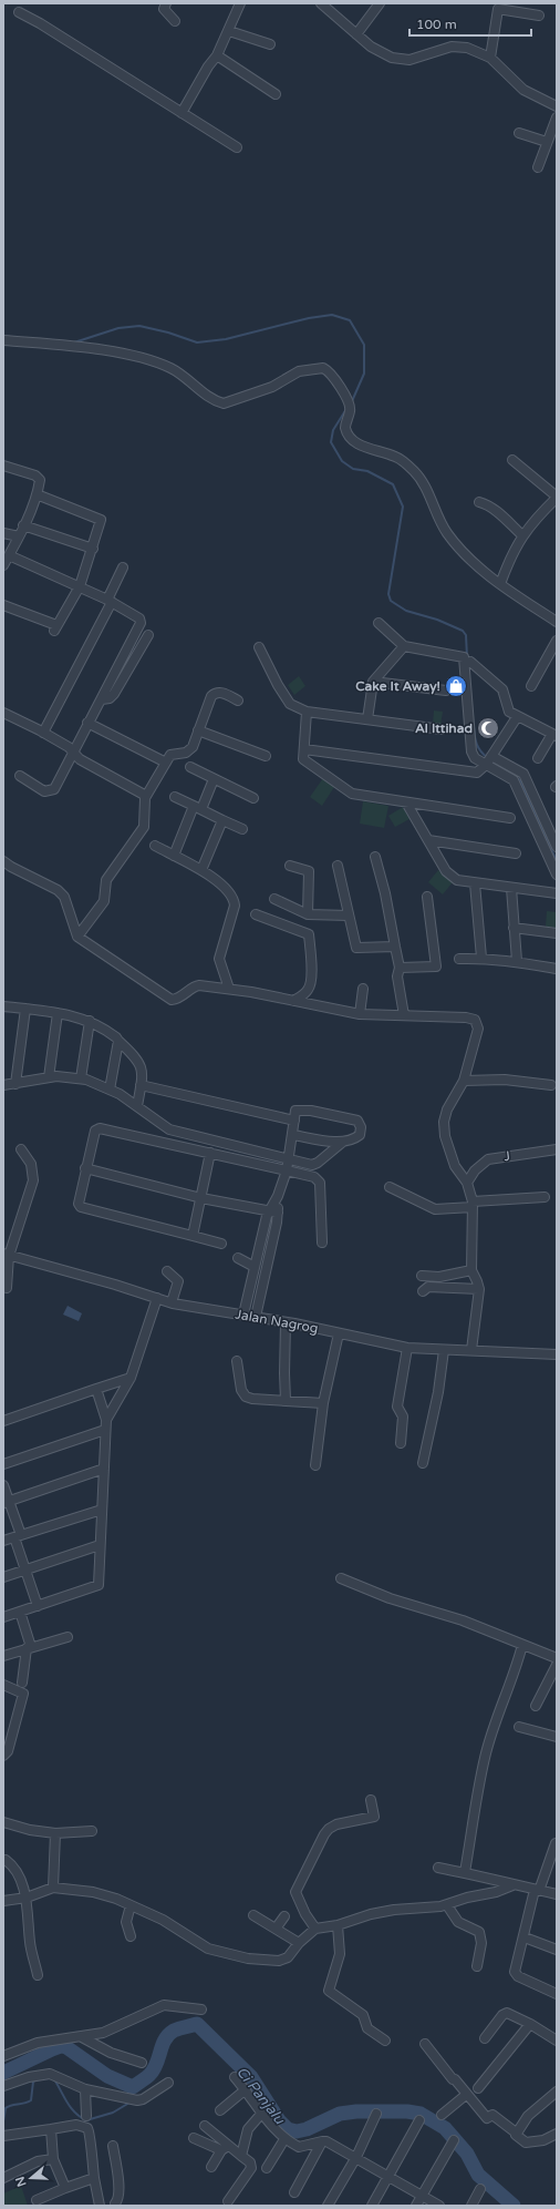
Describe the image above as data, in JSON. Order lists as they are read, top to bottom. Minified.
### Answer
{"streets":{"street":["J","Jalan Nagrog"]},"water":["Ci Panjalu"],"places":{"shop":["Cake It Away!"],"mosque":["Al Ittihad"]},"scale_bar":"100 m","north":"left"}
